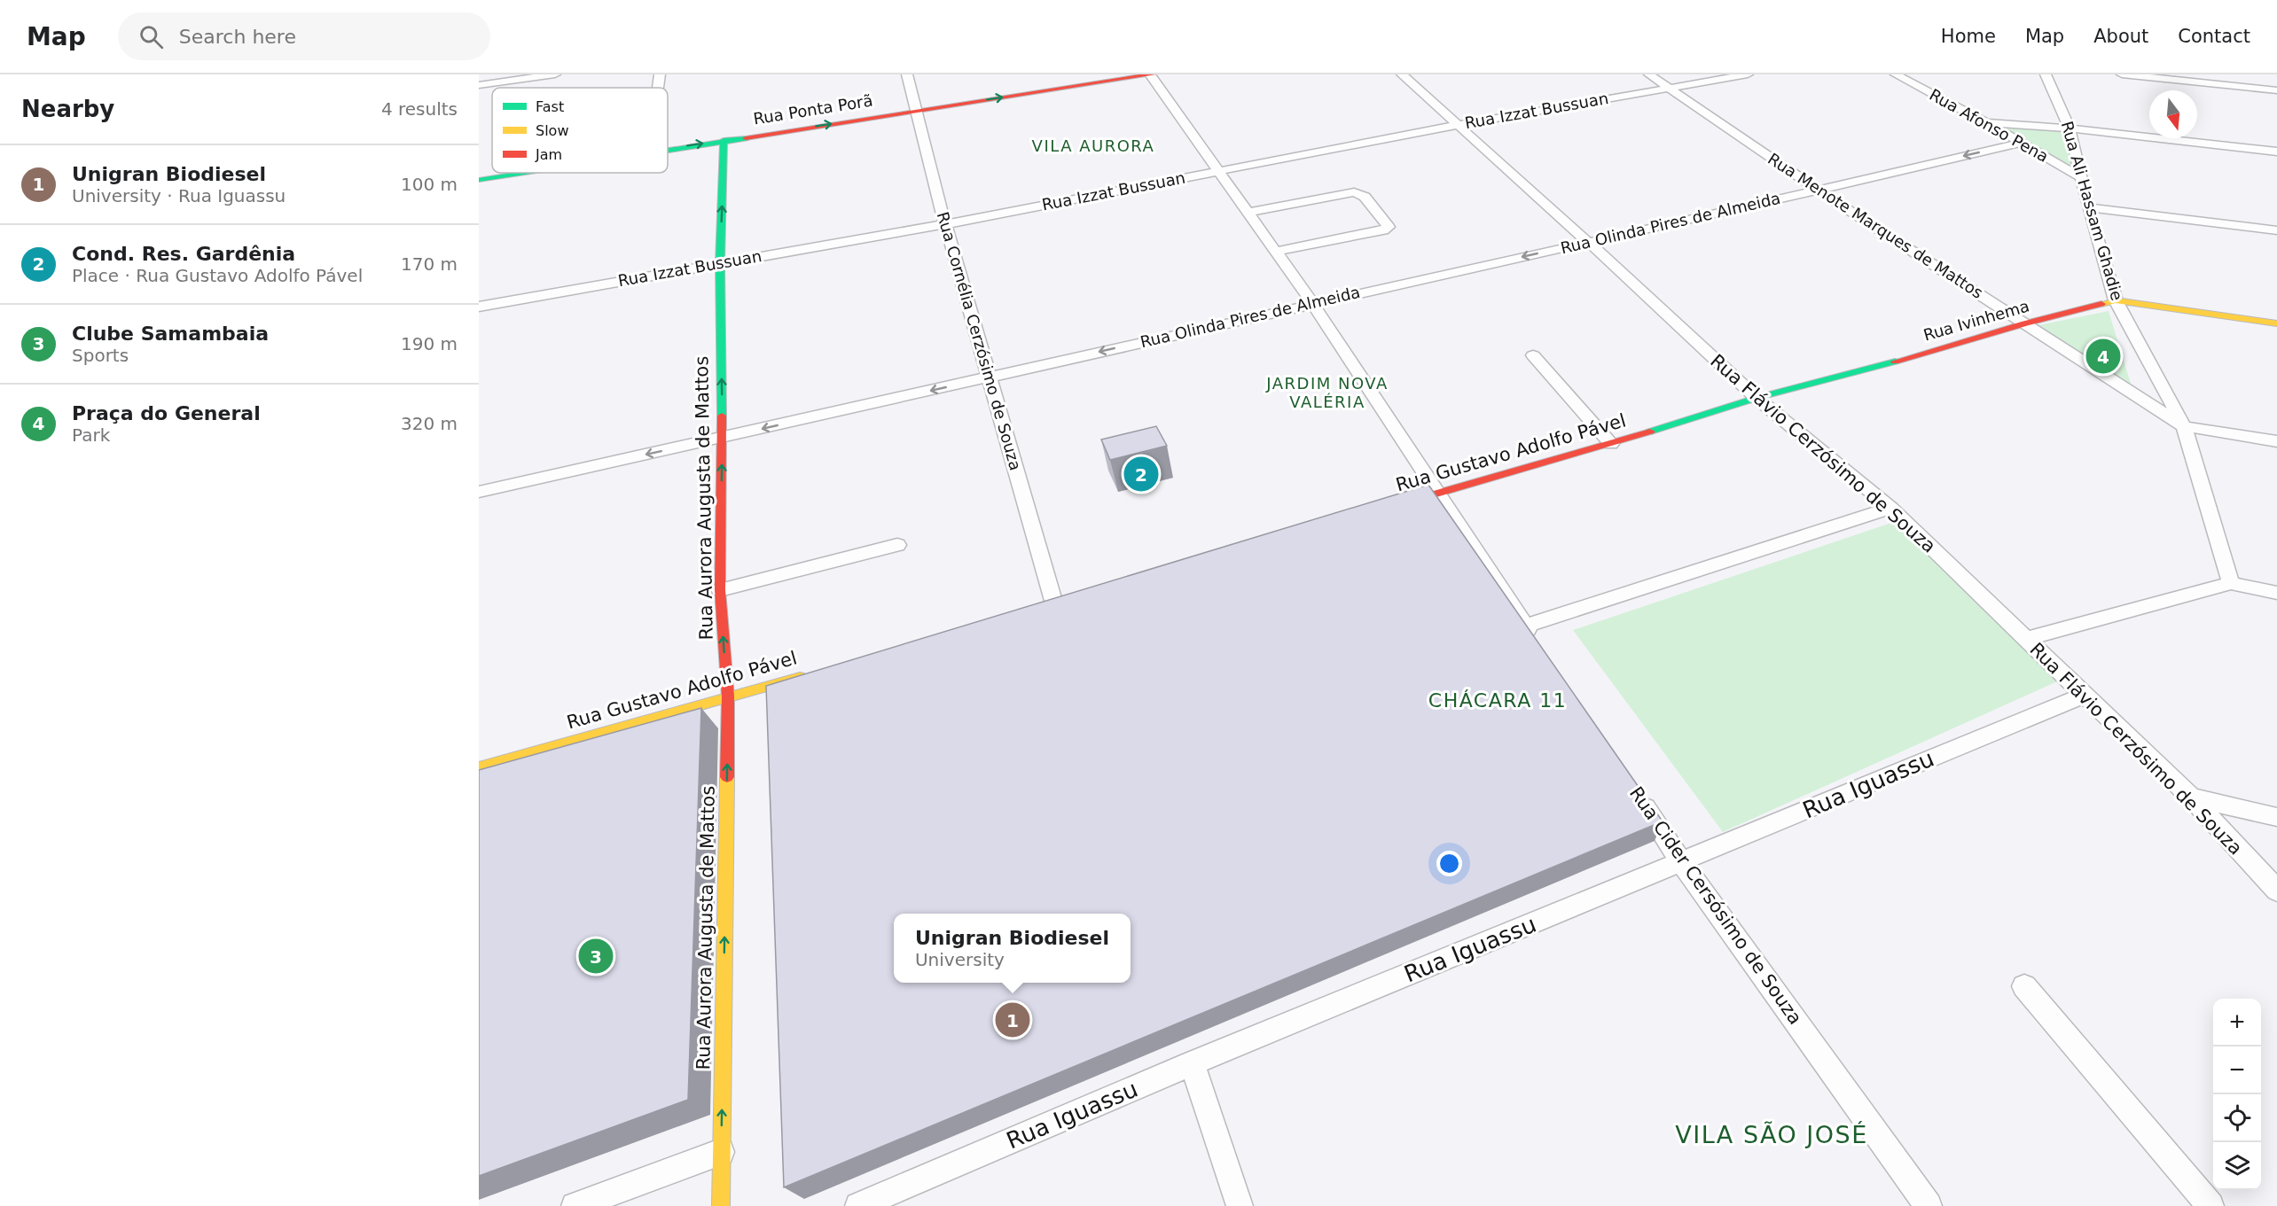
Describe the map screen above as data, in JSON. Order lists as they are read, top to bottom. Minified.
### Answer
{"streets":{"street":["Rua Ponta Porã","Rua Izzat Bussuan","Rua Afonso Pena","Rua Ali Hassam Ghadie","Rua Olinda Pires de Almeida","Rua Menote Marques de Mattos","Rua Ivinhema","Rua Cornélia Cerzósimo de Souza","Rua Gustavo Adolfo Pável","Rua Flávio Cerzósimo de Souza","Rua Aurora Augusta de Mattos","Rua Iguassu","Rua Cider Cersósimo de Souza"]},"crossings":[["Rua Ponta Porã","Rua Cornélia Cerzósimo de Souza"],["Rua Ponta Porã","Rua Aurora Augusta de Mattos"],["Rua Izzat Bussuan","Rua Menote Marques de Mattos"],["Rua Izzat Bussuan","Rua Cornélia Cerzósimo de Souza"],["Rua Izzat Bussuan","Rua Flávio Cerzósimo de Souza"],["Rua Izzat Bussuan","Rua Aurora Augusta de Mattos"],["Rua Afonso Pena","Rua Ali Hassam Ghadie"],["Rua Afonso Pena","Rua Olinda Pires de Almeida"],["Rua Ali Hassam Ghadie","Rua Menote Marques de Mattos"],["Rua Ali Hassam Ghadie","Rua Ivinhema"],["Rua Olinda Pires de Almeida","Rua Menote Marques de Mattos"],["Rua Olinda Pires de Almeida","Rua Cornélia Cerzósimo de Souza"],["Rua Olinda Pires de Almeida","Rua Flávio Cerzósimo de Souza"],["Rua Olinda Pires de Almeida","Rua Aurora Augusta de Mattos"],["Rua Menote Marques de Mattos","Rua Ivinhema"],["Rua Ivinhema","Rua Gustavo Adolfo Pável"],["Rua Gustavo Adolfo Pável","Rua Flávio Cerzósimo de Souza"],["Rua Gustavo Adolfo Pável","Rua Aurora Augusta de Mattos"],["Rua Flávio Cerzósimo de Souza","Rua Iguassu"],["Rua Iguassu","Rua Cider Cersósimo de Souza"]],"one_way":["Rua Ponta Porã","Rua Olinda Pires de Almeida","Rua Aurora Augusta de Mattos"],"districts":["VILA AURORA","JARDIM NOVA VALÉRIA","CHÁCARA 11","VILA SÃO JOSÉ"],"legend":["Fast","Slow","Jam"],"north":"bottom","page":{"header":"Map","search":"Search here","nav":["Home","Map","About","Contact"],"heading":["Nearby","4 results"],"list":[{"mark":"1","name":"Unigran Biodiesel","note":"University · Rua Iguassu","value":"100 m"},{"mark":"2","name":"Cond. Res. Gardênia","note":"Place · Rua Gustavo Adolfo Pável","value":"170 m"},{"mark":"3","name":"Clube Samambaia","note":"Sports","value":"190 m"},{"mark":"4","name":"Praça do General","note":"Park","value":"320 m"}],"pins":["4","2","3","1"],"popup":["Unigran Biodiesel","University"],"map_buttons":["+","−"]}}
